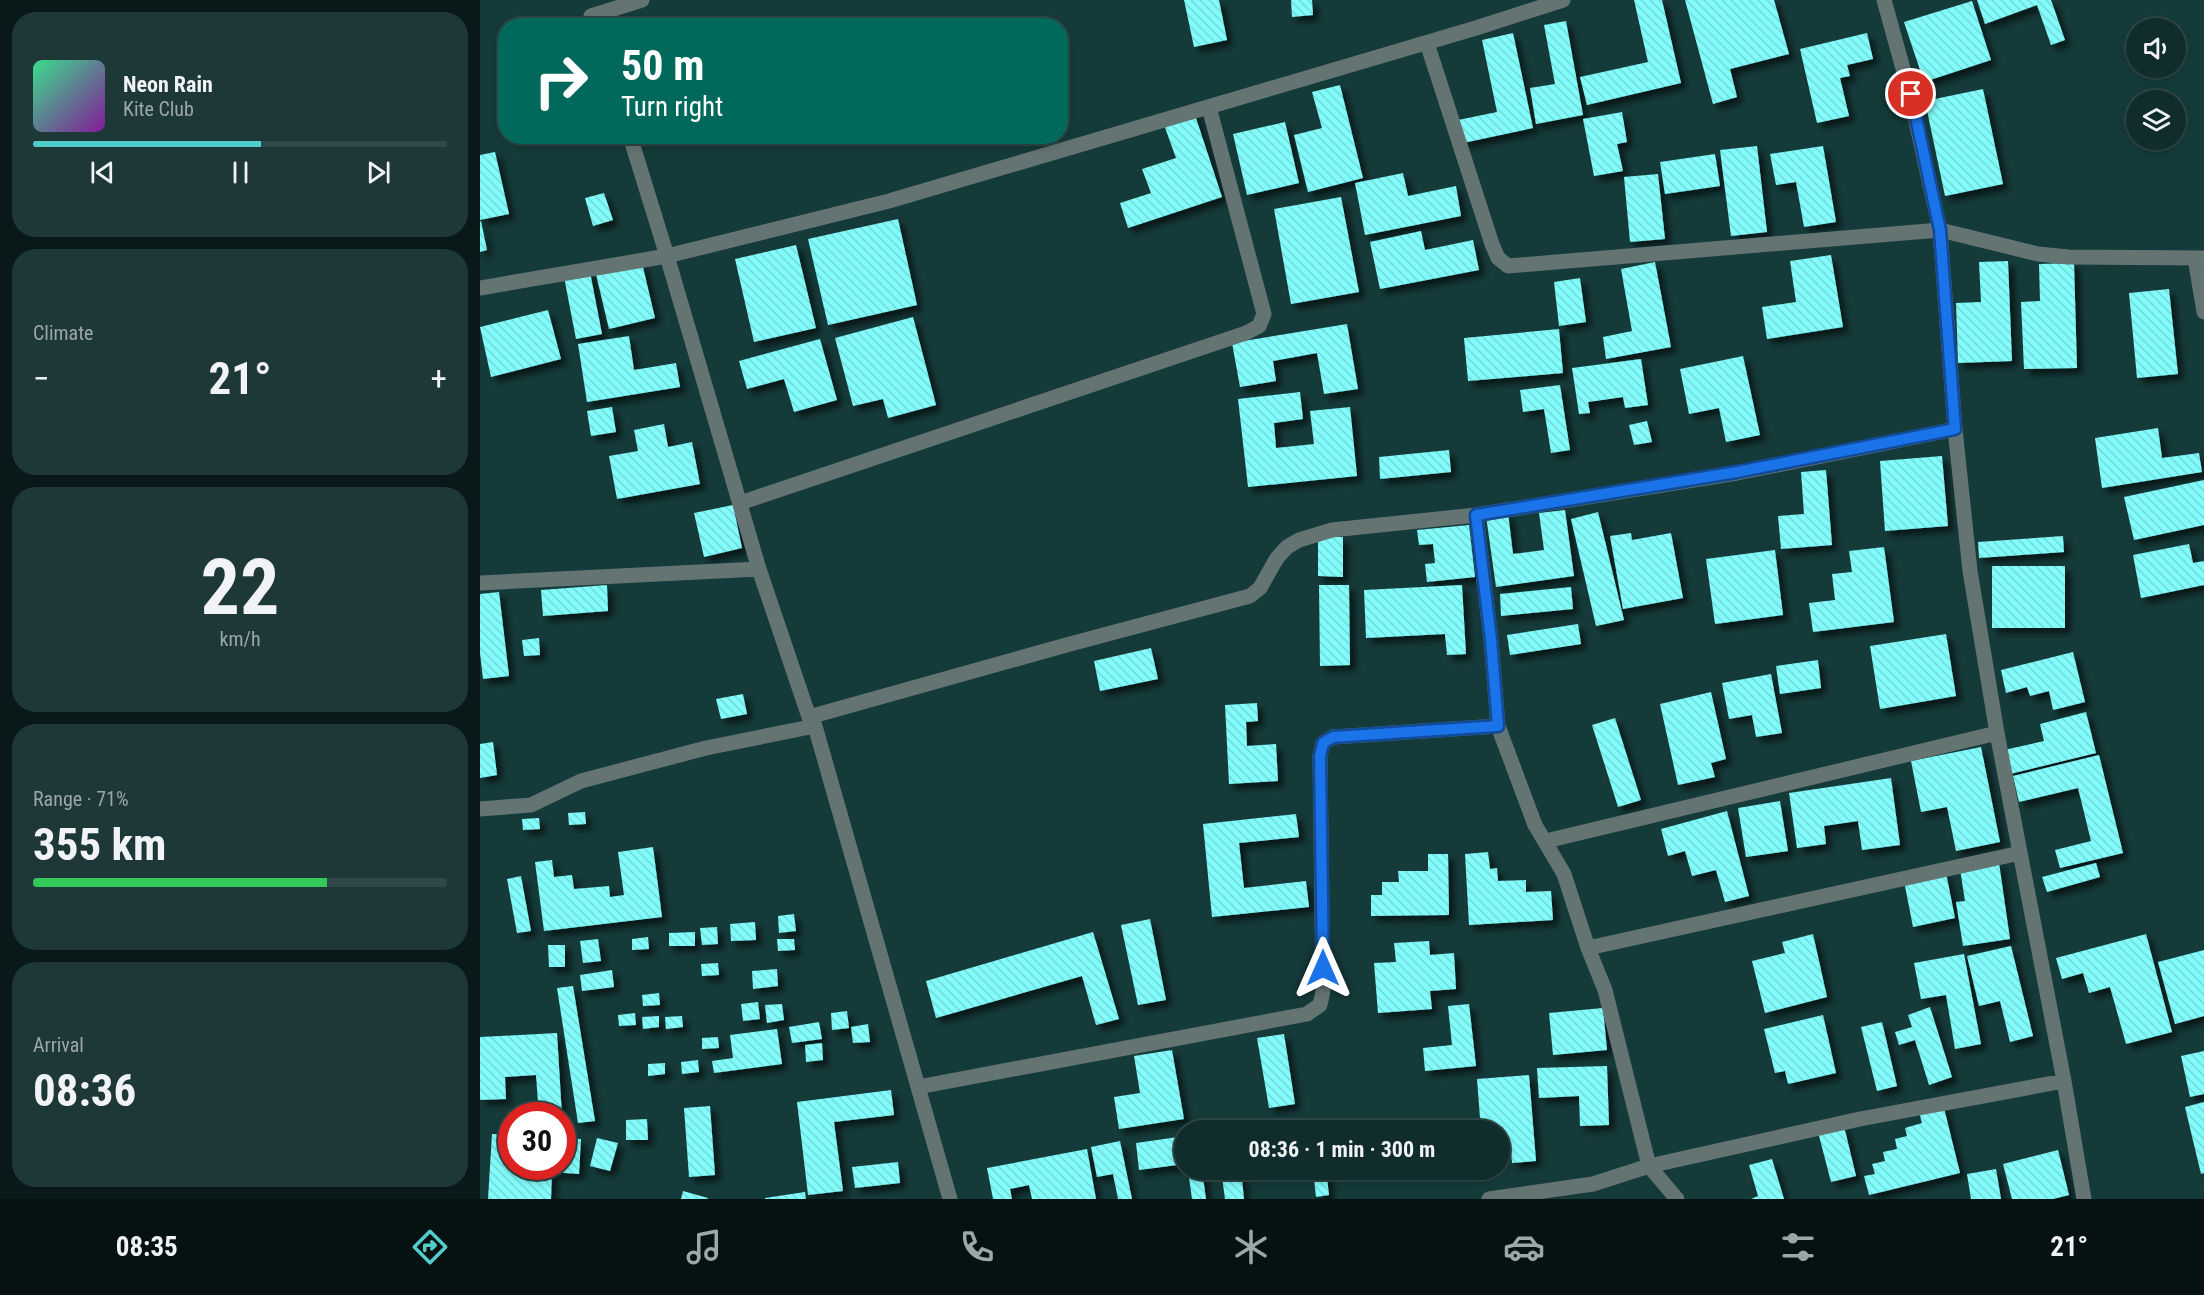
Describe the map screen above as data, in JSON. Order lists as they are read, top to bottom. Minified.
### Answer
{"page":{"turn":["50 m","Turn right"],"song":["Neon Rain","Kite Club"],"tile":["Climate",["22","km/h"],["Range · 71%","355 km"],["Arrival","08:36"]],"heat":["−","21°","+"],"limit":"30","trip":"08:36 · 1 min · 300 m","tabs":["08:35","21°"]}}
